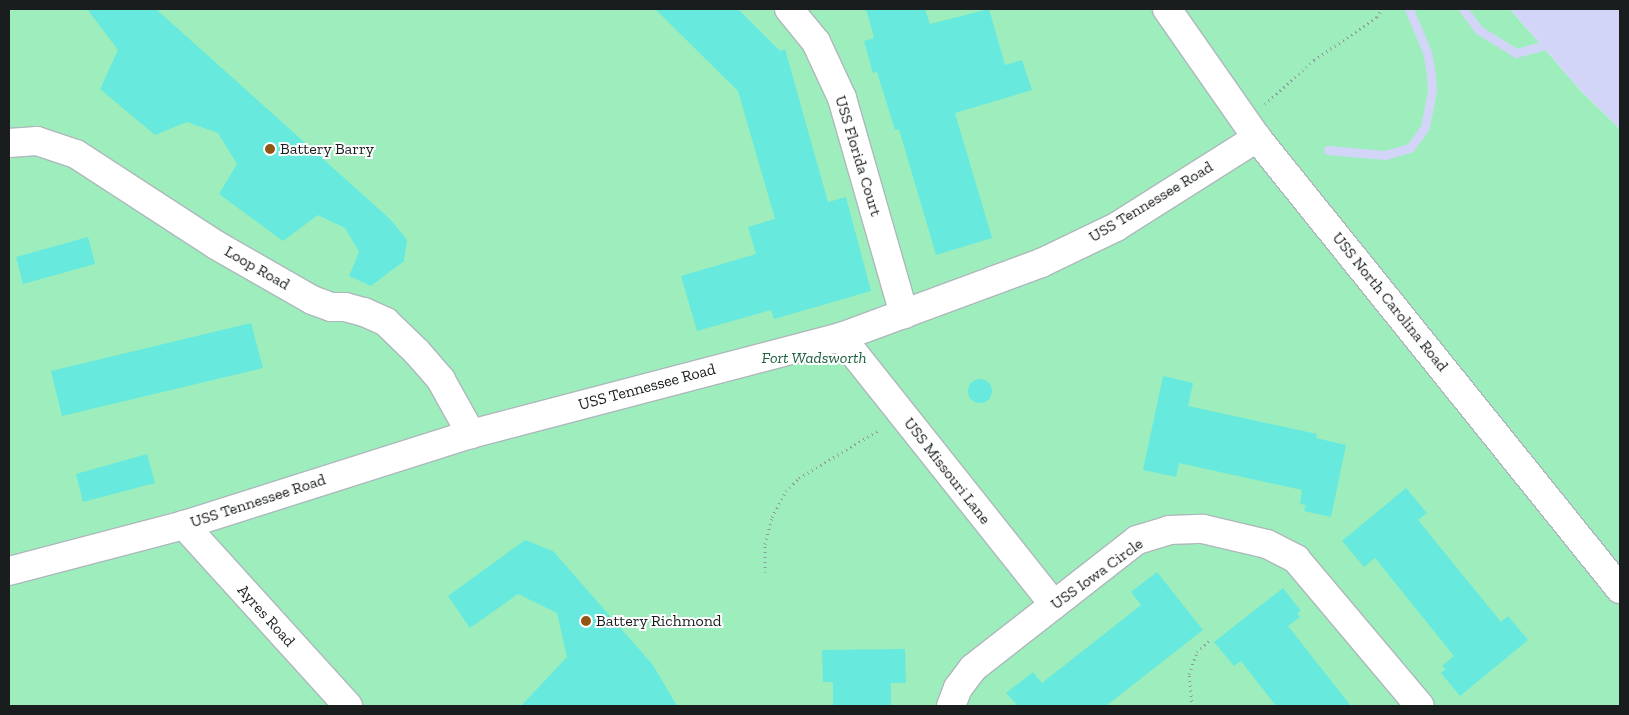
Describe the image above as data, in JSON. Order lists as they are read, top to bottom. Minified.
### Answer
{"streets":{"street":["USS Florida Court","USS Tennessee Road","Loop Road","USS North Carolina Road","USS Missouri Lane","USS Iowa Circle","Ayres Road"]},"crossings":[["USS Florida Court","USS Tennessee Road"],["USS Tennessee Road","Loop Road"],["USS Tennessee Road","USS North Carolina Road"],["USS Tennessee Road","USS Missouri Lane"],["USS Tennessee Road","Ayres Road"],["USS Missouri Lane","USS Iowa Circle"]],"parks":["Fort Wadsworth"],"places":["Battery Barry","Battery Richmond"]}
